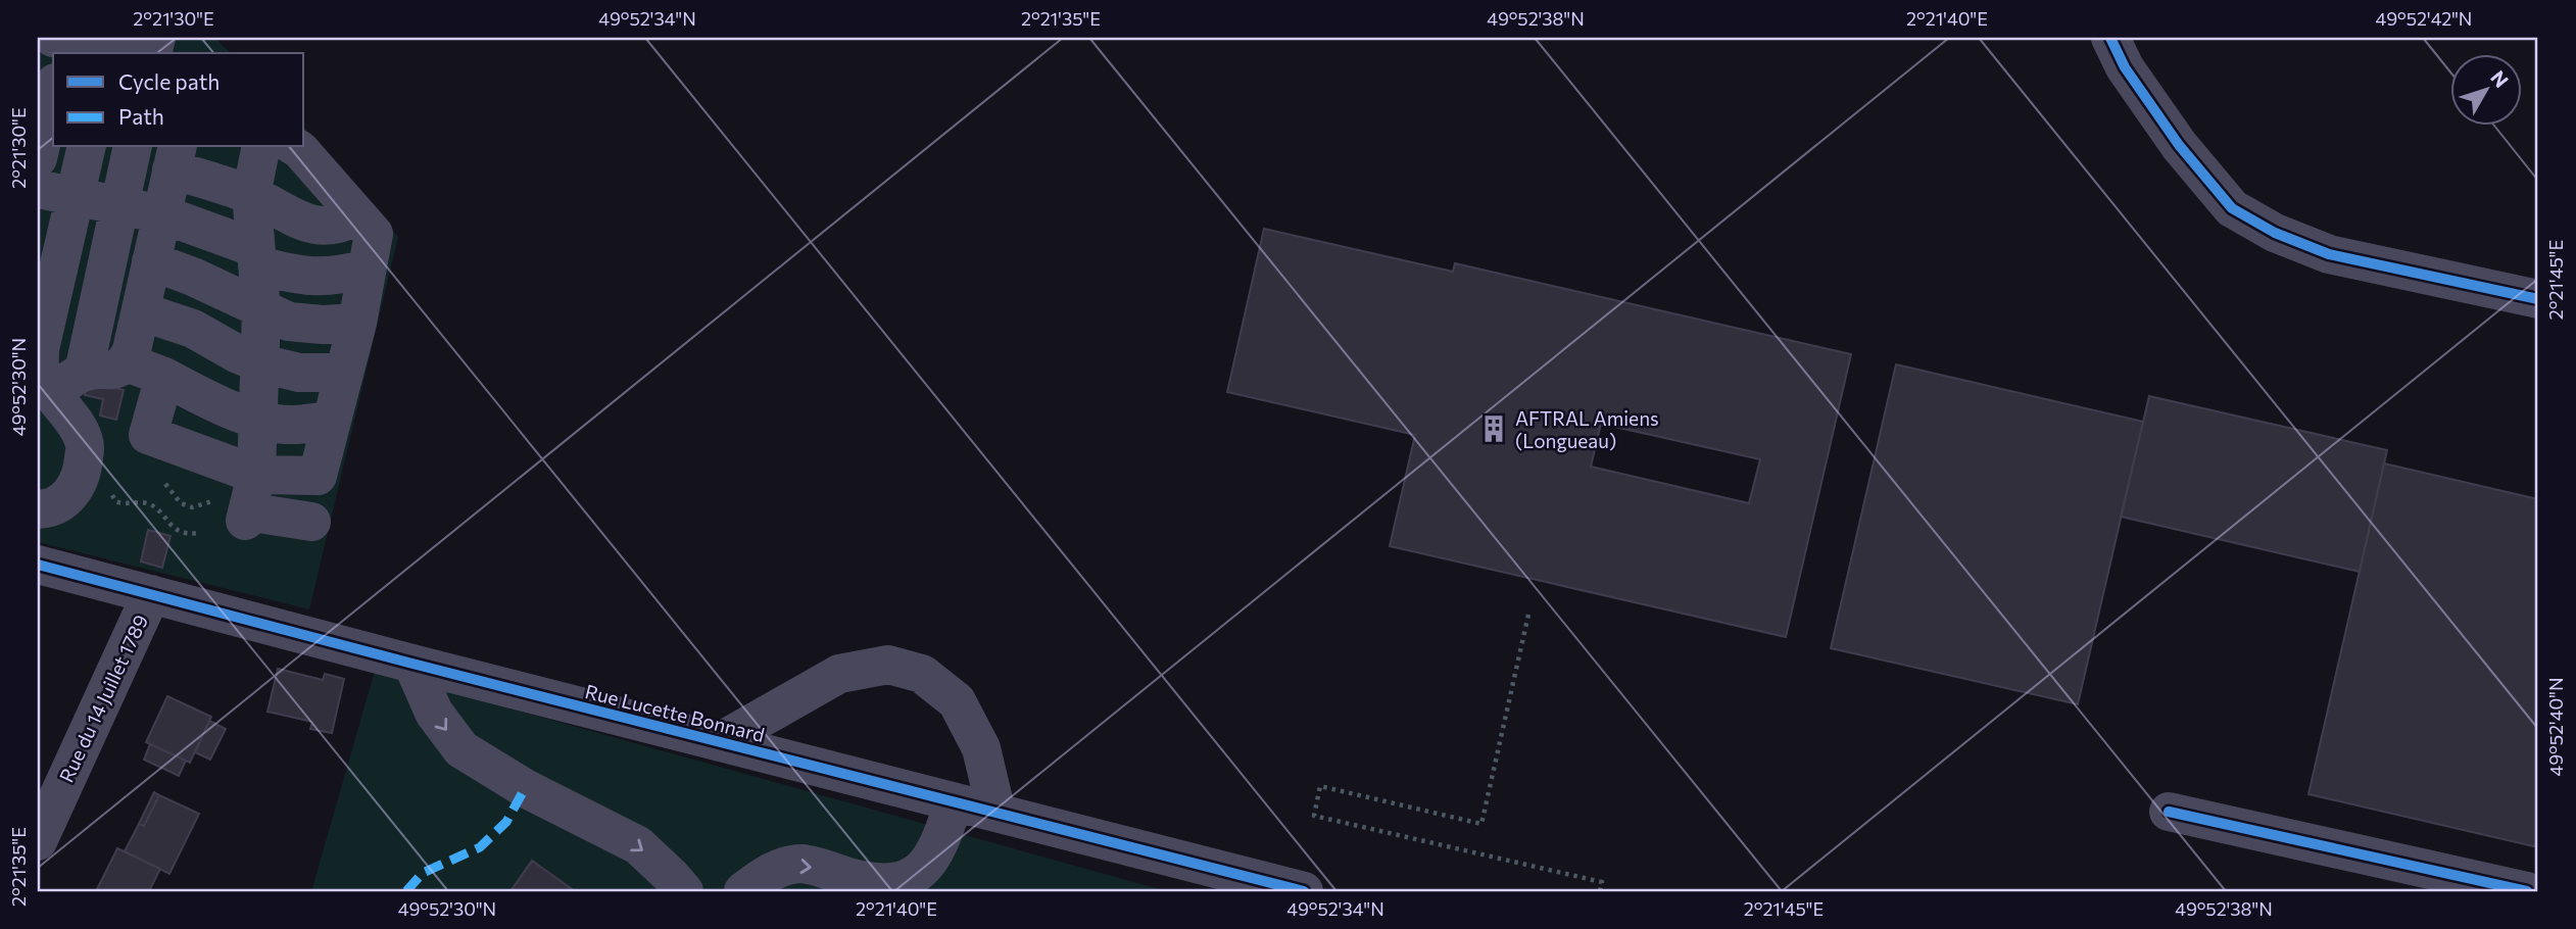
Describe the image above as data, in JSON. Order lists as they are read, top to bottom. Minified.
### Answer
{"streets":{"street":["Rue du 14 Juillet 1789","Rue Lucette Bonnard"]},"crossings":[["Rue du 14 Juillet 1789","Rue Lucette Bonnard"]],"places":{"building":["AFTRAL Amiens (Longueau)"]},"legend":["Cycle path","Path"],"north":"top right","coordinates":["2°21'30\"E","49°52'34\"N","2°21'35\"E","49°52'38\"N","2°21'40\"E","49°52'42\"N","2°21'45\"E","49°52'30\"N","49°52'40\"N"]}
